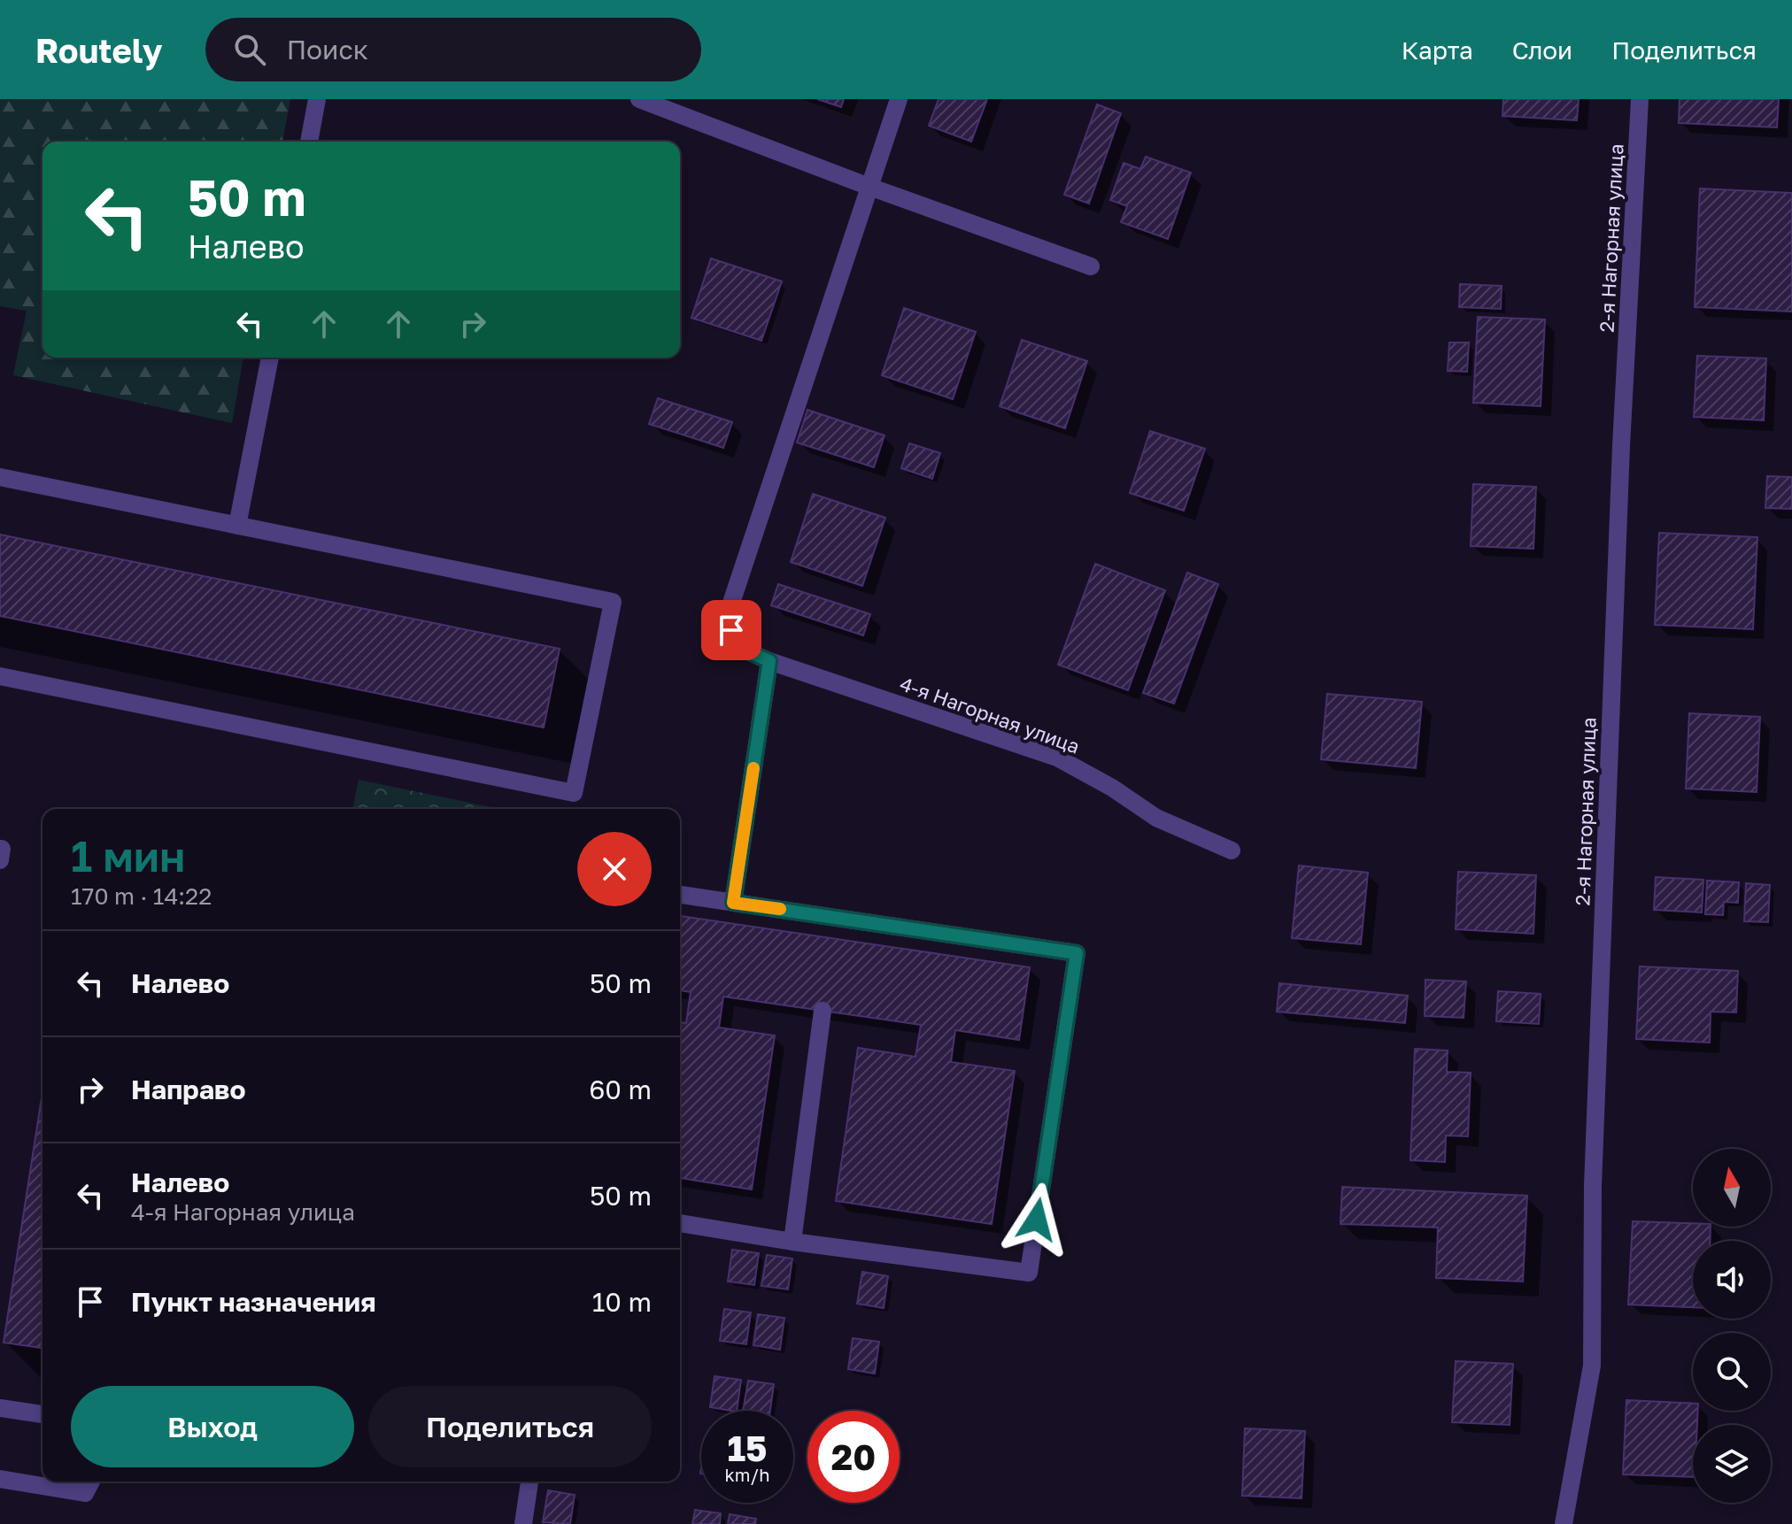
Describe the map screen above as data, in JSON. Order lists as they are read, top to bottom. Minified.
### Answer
{"streets":{"street":["2-я Нагорная улица","4-я Нагорная улица"]},"north":"top","page":{"header":"Routely","search":"Поиск","nav":["Карта","Слои","Поделиться"],"turn":["50 m","Налево"],"heading":["1 мин","170 m · 14:22"],"list":[{"name":"Налево","value":"50 m"},{"name":"Направо","value":"60 m"},{"name":"Налево","note":"4-я Нагорная улица","value":"50 m"},{"name":"Пункт назначения","value":"10 m"}],"buttons":["Выход","Поделиться"],"speed":"15 km/h","limit":"20"}}
